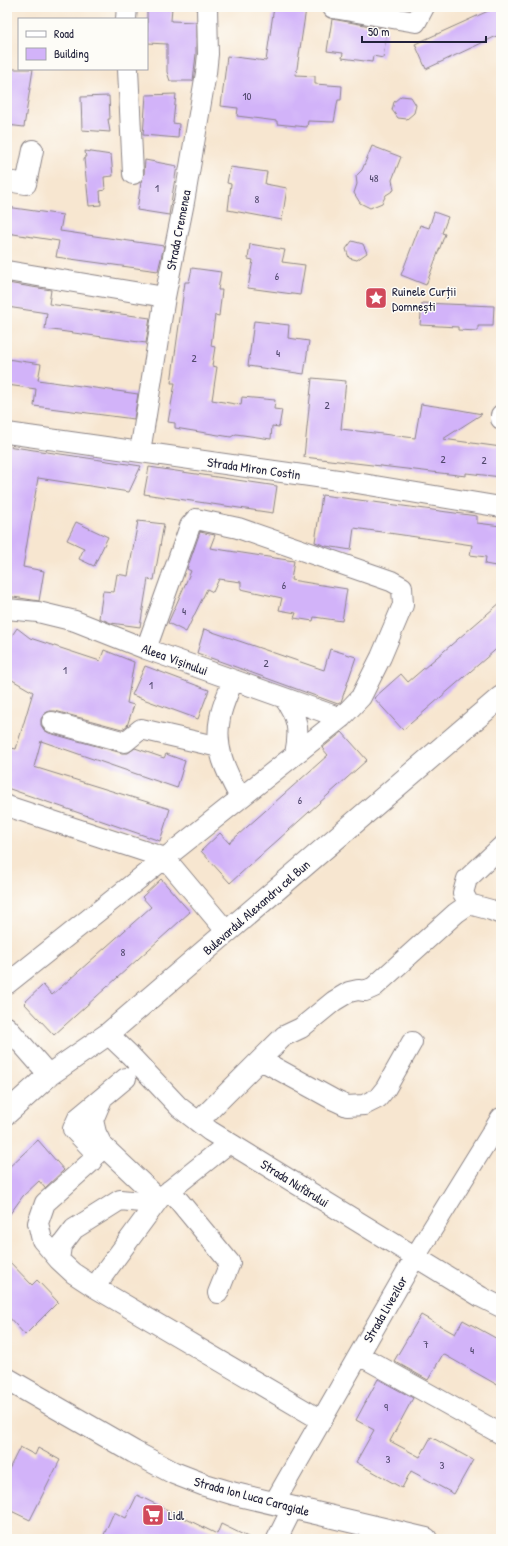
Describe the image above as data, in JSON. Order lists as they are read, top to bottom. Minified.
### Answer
{"streets":{"main road":["Bulevardul Alexandru cel Bun","Strada Ion Luca Caragiale"],"street":["Strada Cremenea","Strada Miron Costin","Aleea Vișinului","Strada Nufărului","Strada Livezilor"]},"crossings":[["Strada Cremenea","Strada Miron Costin"],["Bulevardul Alexandru cel Bun","Strada Nufărului"],["Strada Nufărului","Strada Livezilor"],["Strada Livezilor","Strada Ion Luca Caragiale"]],"places":{"place":["Ruinele Curții Domnești"],"supermarket":["Lidl"]},"house_numbers":["10","48","1","8","6","4","2","2","2","2","6","4","2","1","1","6","8","7","4","9","3","3"],"legend":["Road","Building"],"scale_bar":"50 m"}
